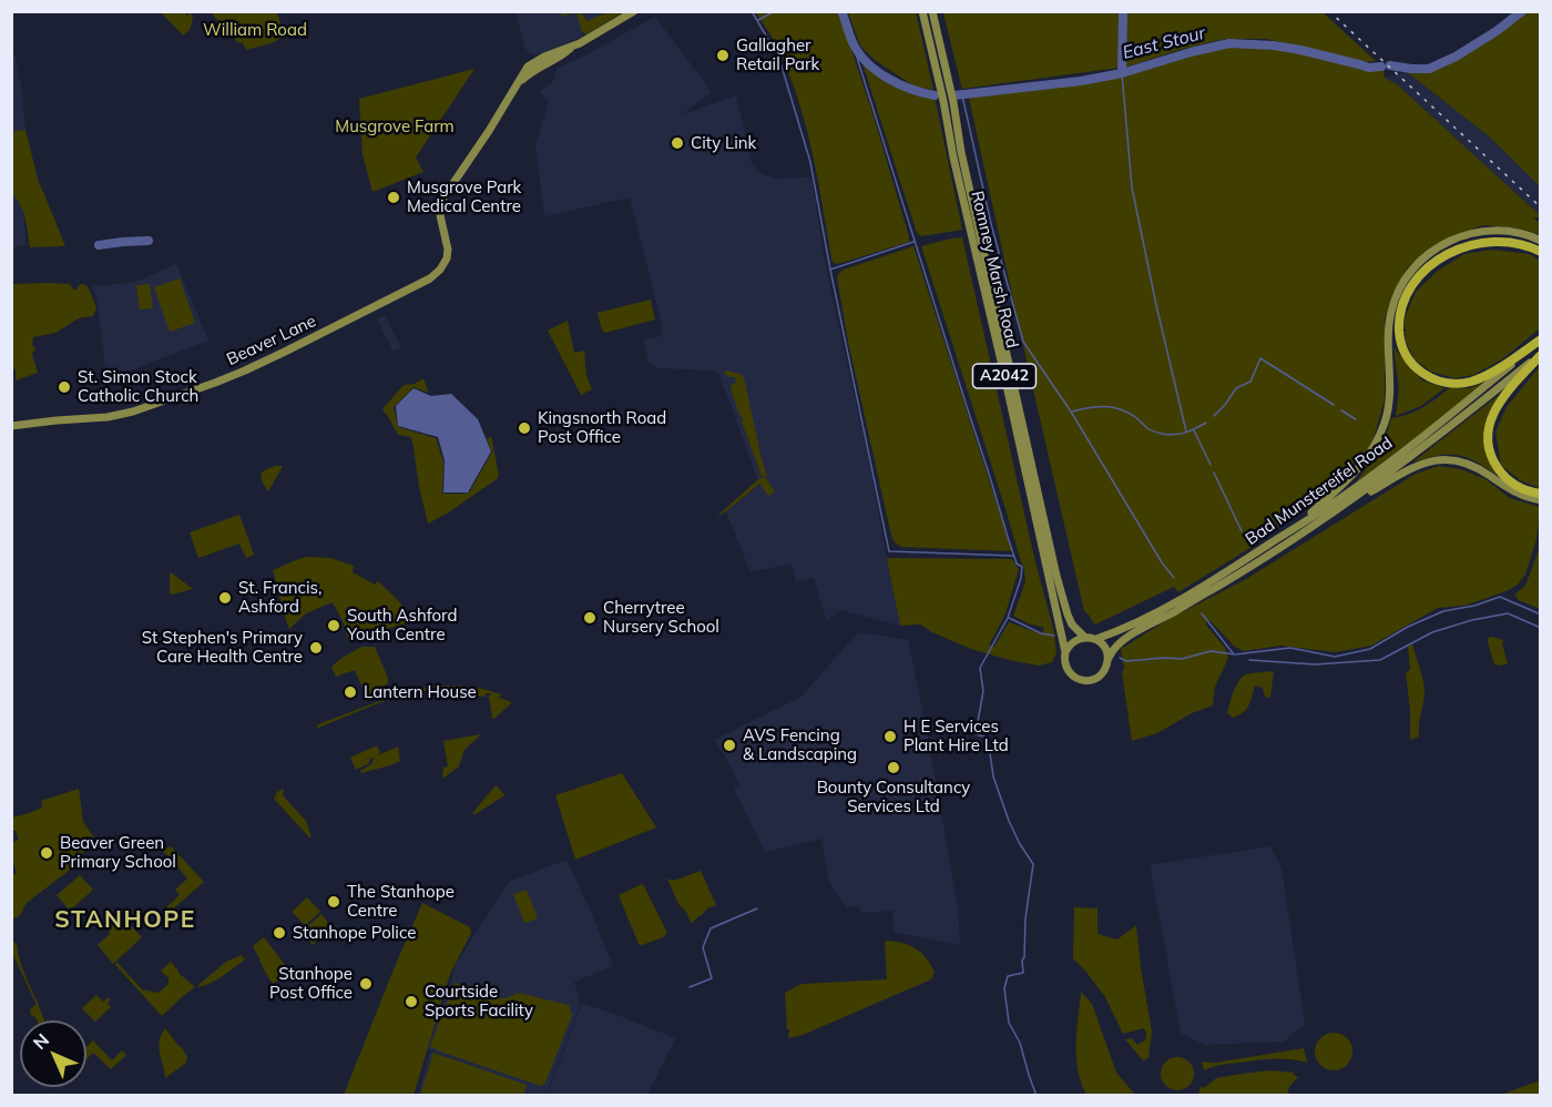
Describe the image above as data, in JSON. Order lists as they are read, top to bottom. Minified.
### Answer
{"streets":{"main road":["Romney Marsh Road","Beaver Lane","A2042","Bad Munstereifel Road"]},"crossings":[["Romney Marsh Road","Bad Munstereifel Road"]],"districts":["STANHOPE"],"water":["East Stour"],"parks":["William Road","Musgrove Farm"],"places":["Gallagher Retail Park","City Link","Musgrove Park Medical Centre","St. Simon Stock Catholic Church","Kingsnorth Road Post Office","St. Francis, Ashford","Cherrytree Nursery School","South Ashford Youth Centre","St Stephen's Primary Care Health Centre","Lantern House","H E Services Plant Hire Ltd","AVS Fencing & Landscaping","Bounty Consultancy Services Ltd","Beaver Green Primary School","The Stanhope Centre","Stanhope Police","Stanhope Post Office","Courtside Sports Facility"],"north":"top left"}
